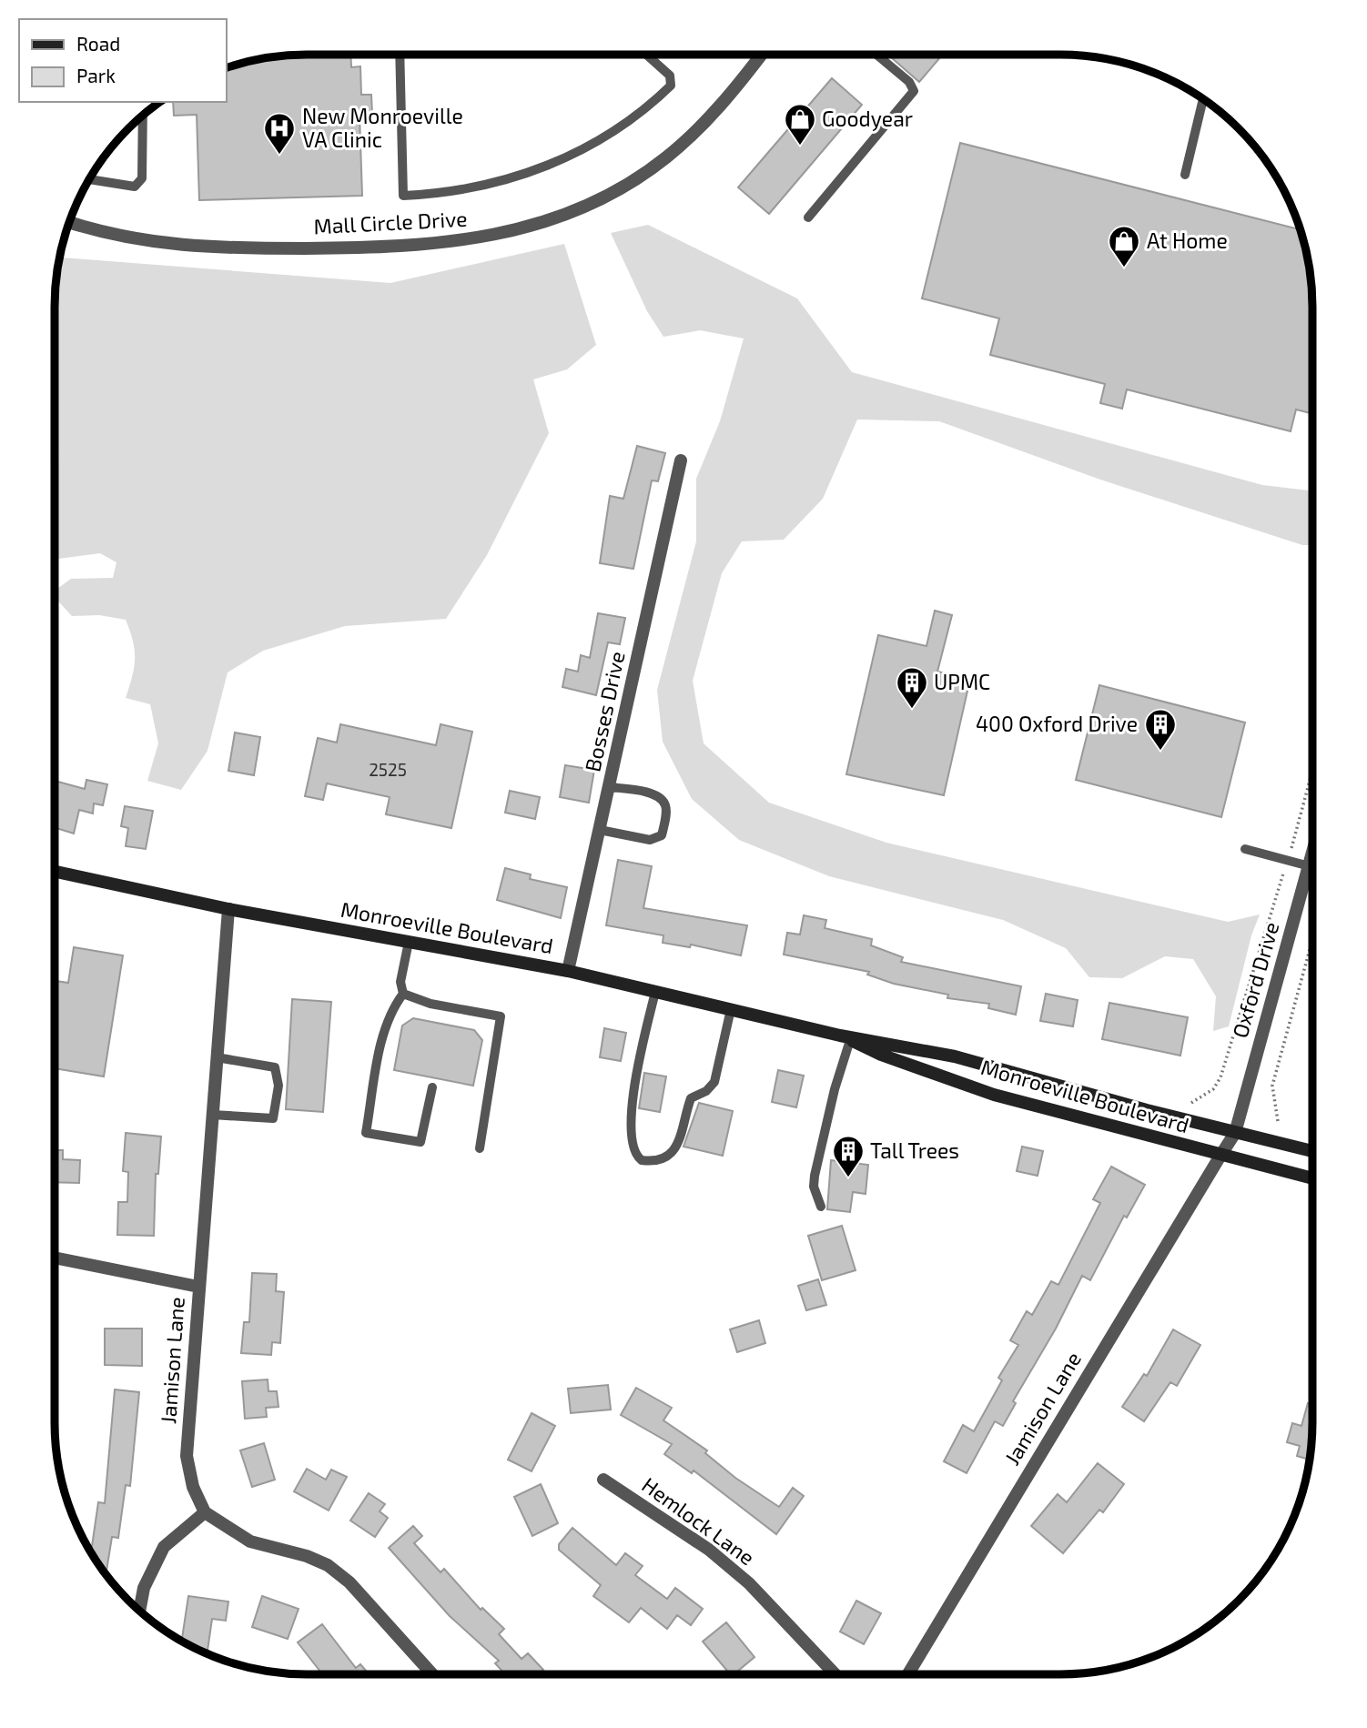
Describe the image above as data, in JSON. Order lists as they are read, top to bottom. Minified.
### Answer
{"streets":{"main road":["Monroeville Boulevard"],"street":["Mall Circle Drive","Bosses Drive","Oxford Drive","Jamison Lane","Hemlock Lane"]},"crossings":[["Bosses Drive","Monroeville Boulevard"],["Monroeville Boulevard","Oxford Drive"],["Monroeville Boulevard","Jamison Lane"],["Oxford Drive","Jamison Lane"]],"places":{"shop":["Goodyear","At Home"],"hospital":["New Monroeville VA Clinic"],"building":["UPMC","400 Oxford Drive","Tall Trees"]},"house_numbers":["2525"],"legend":["Road","Park"]}
